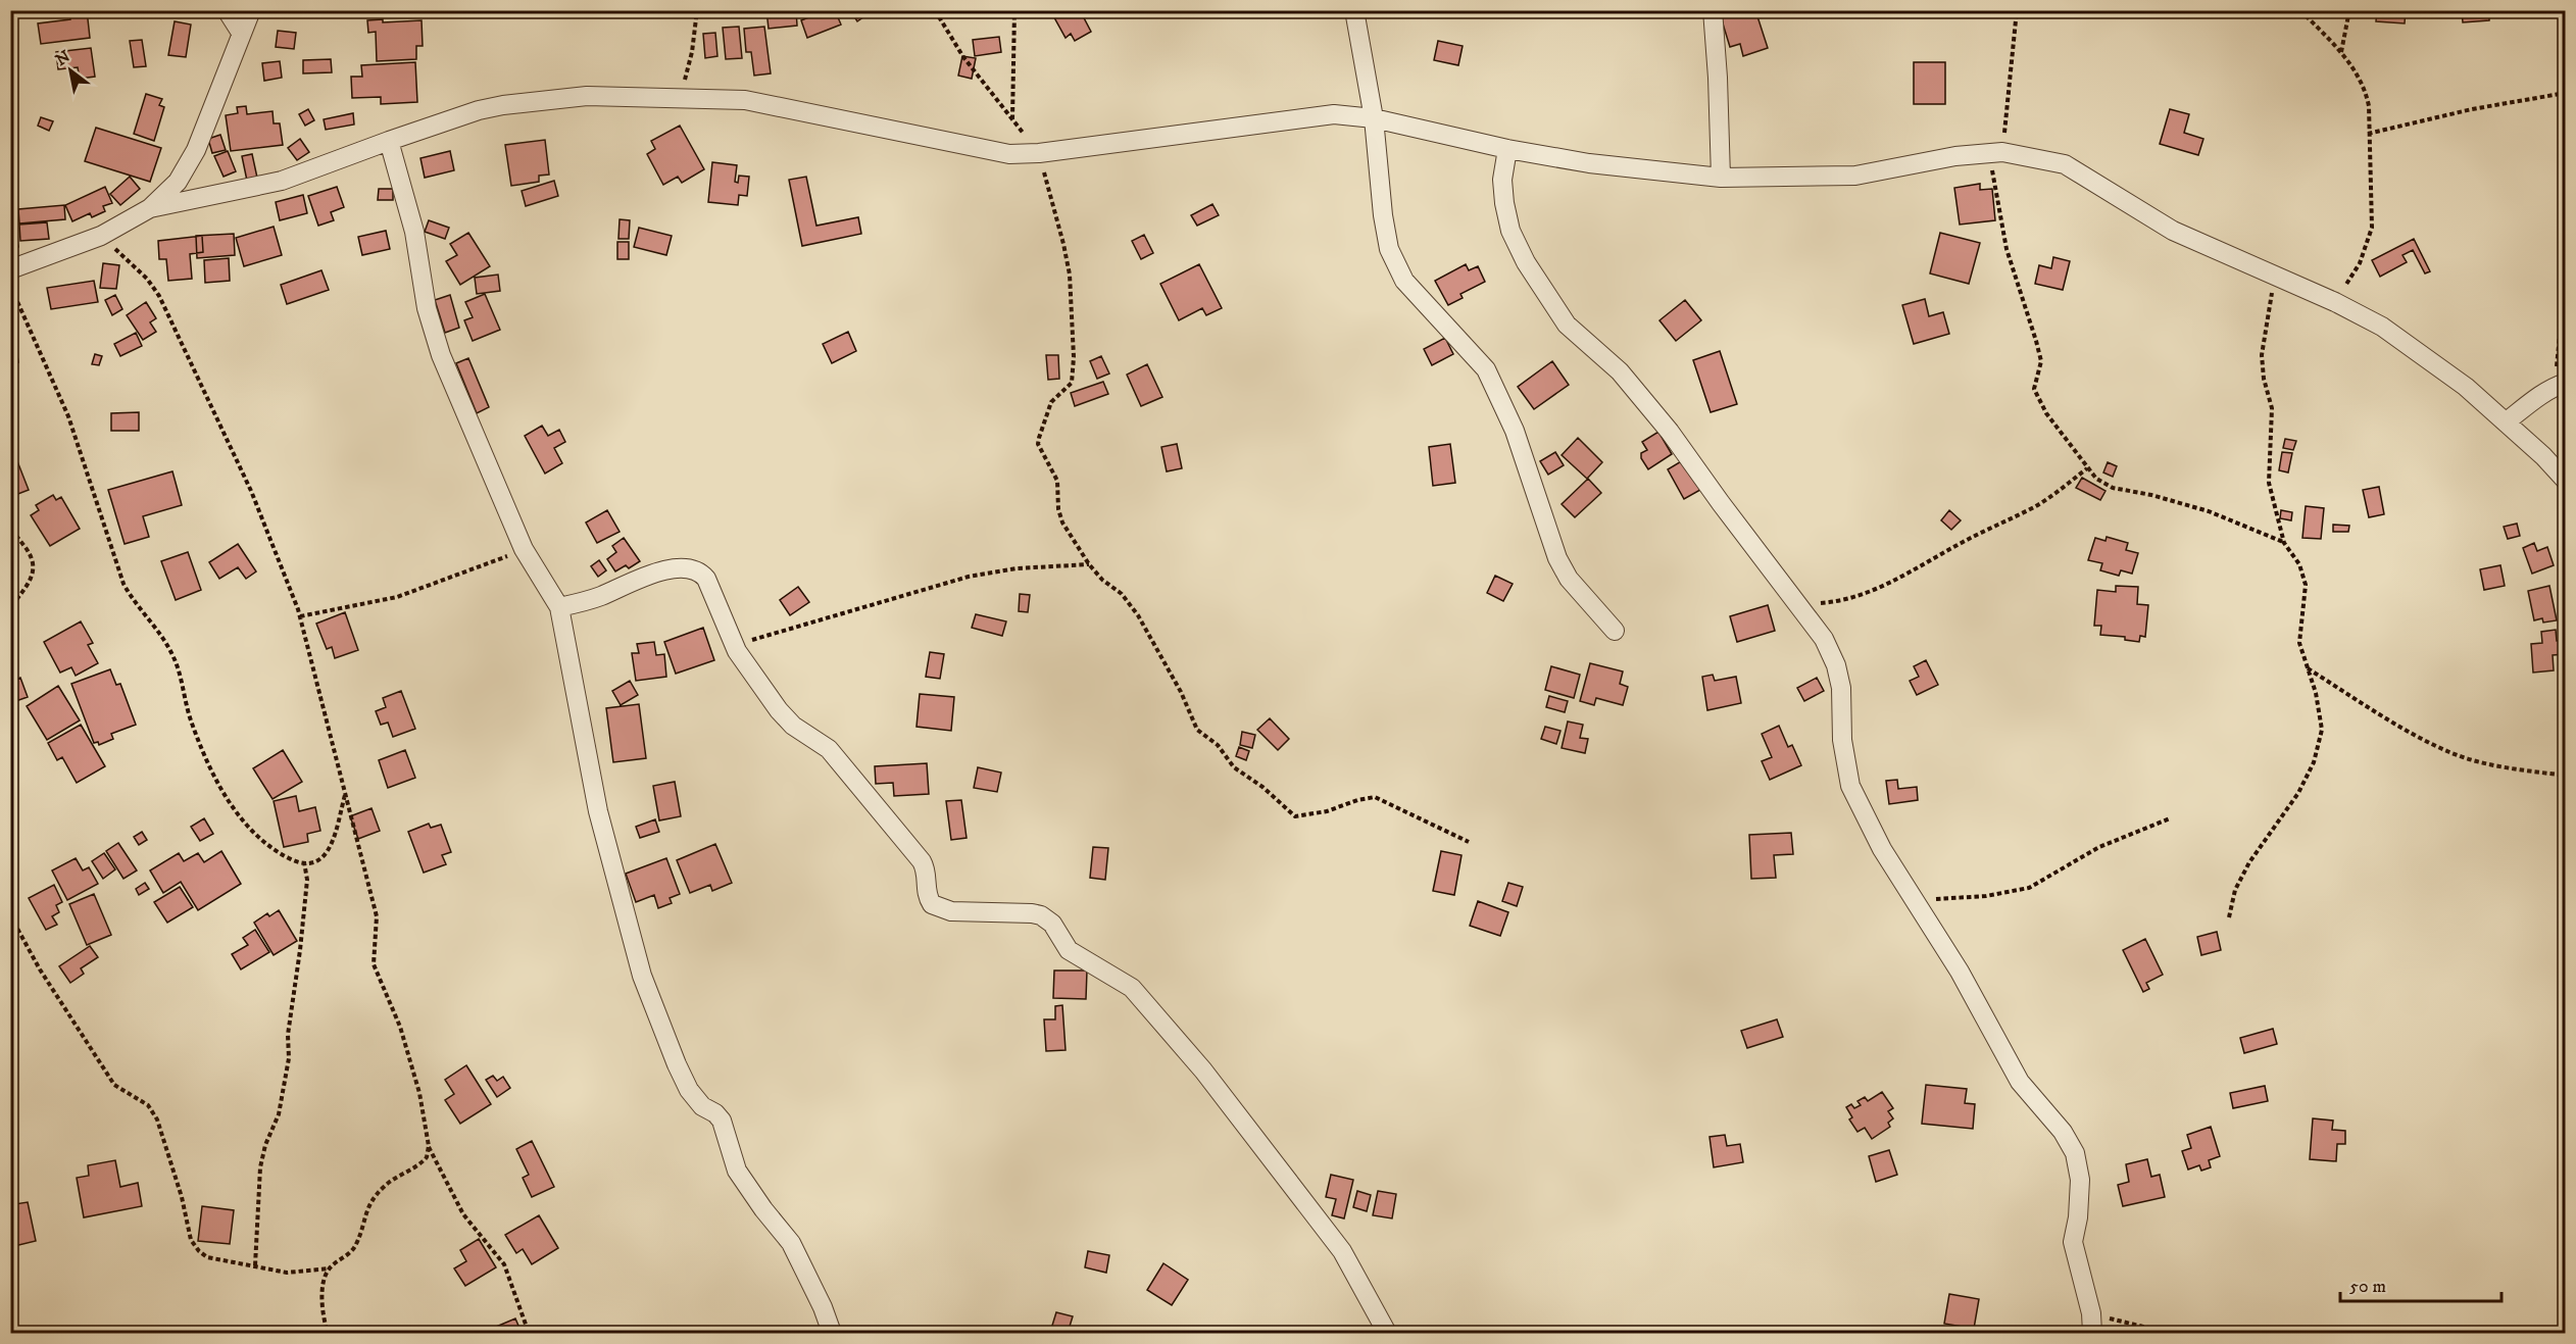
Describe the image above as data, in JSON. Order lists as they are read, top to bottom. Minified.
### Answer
{"scale_bar":"50 m","north":"top left"}
